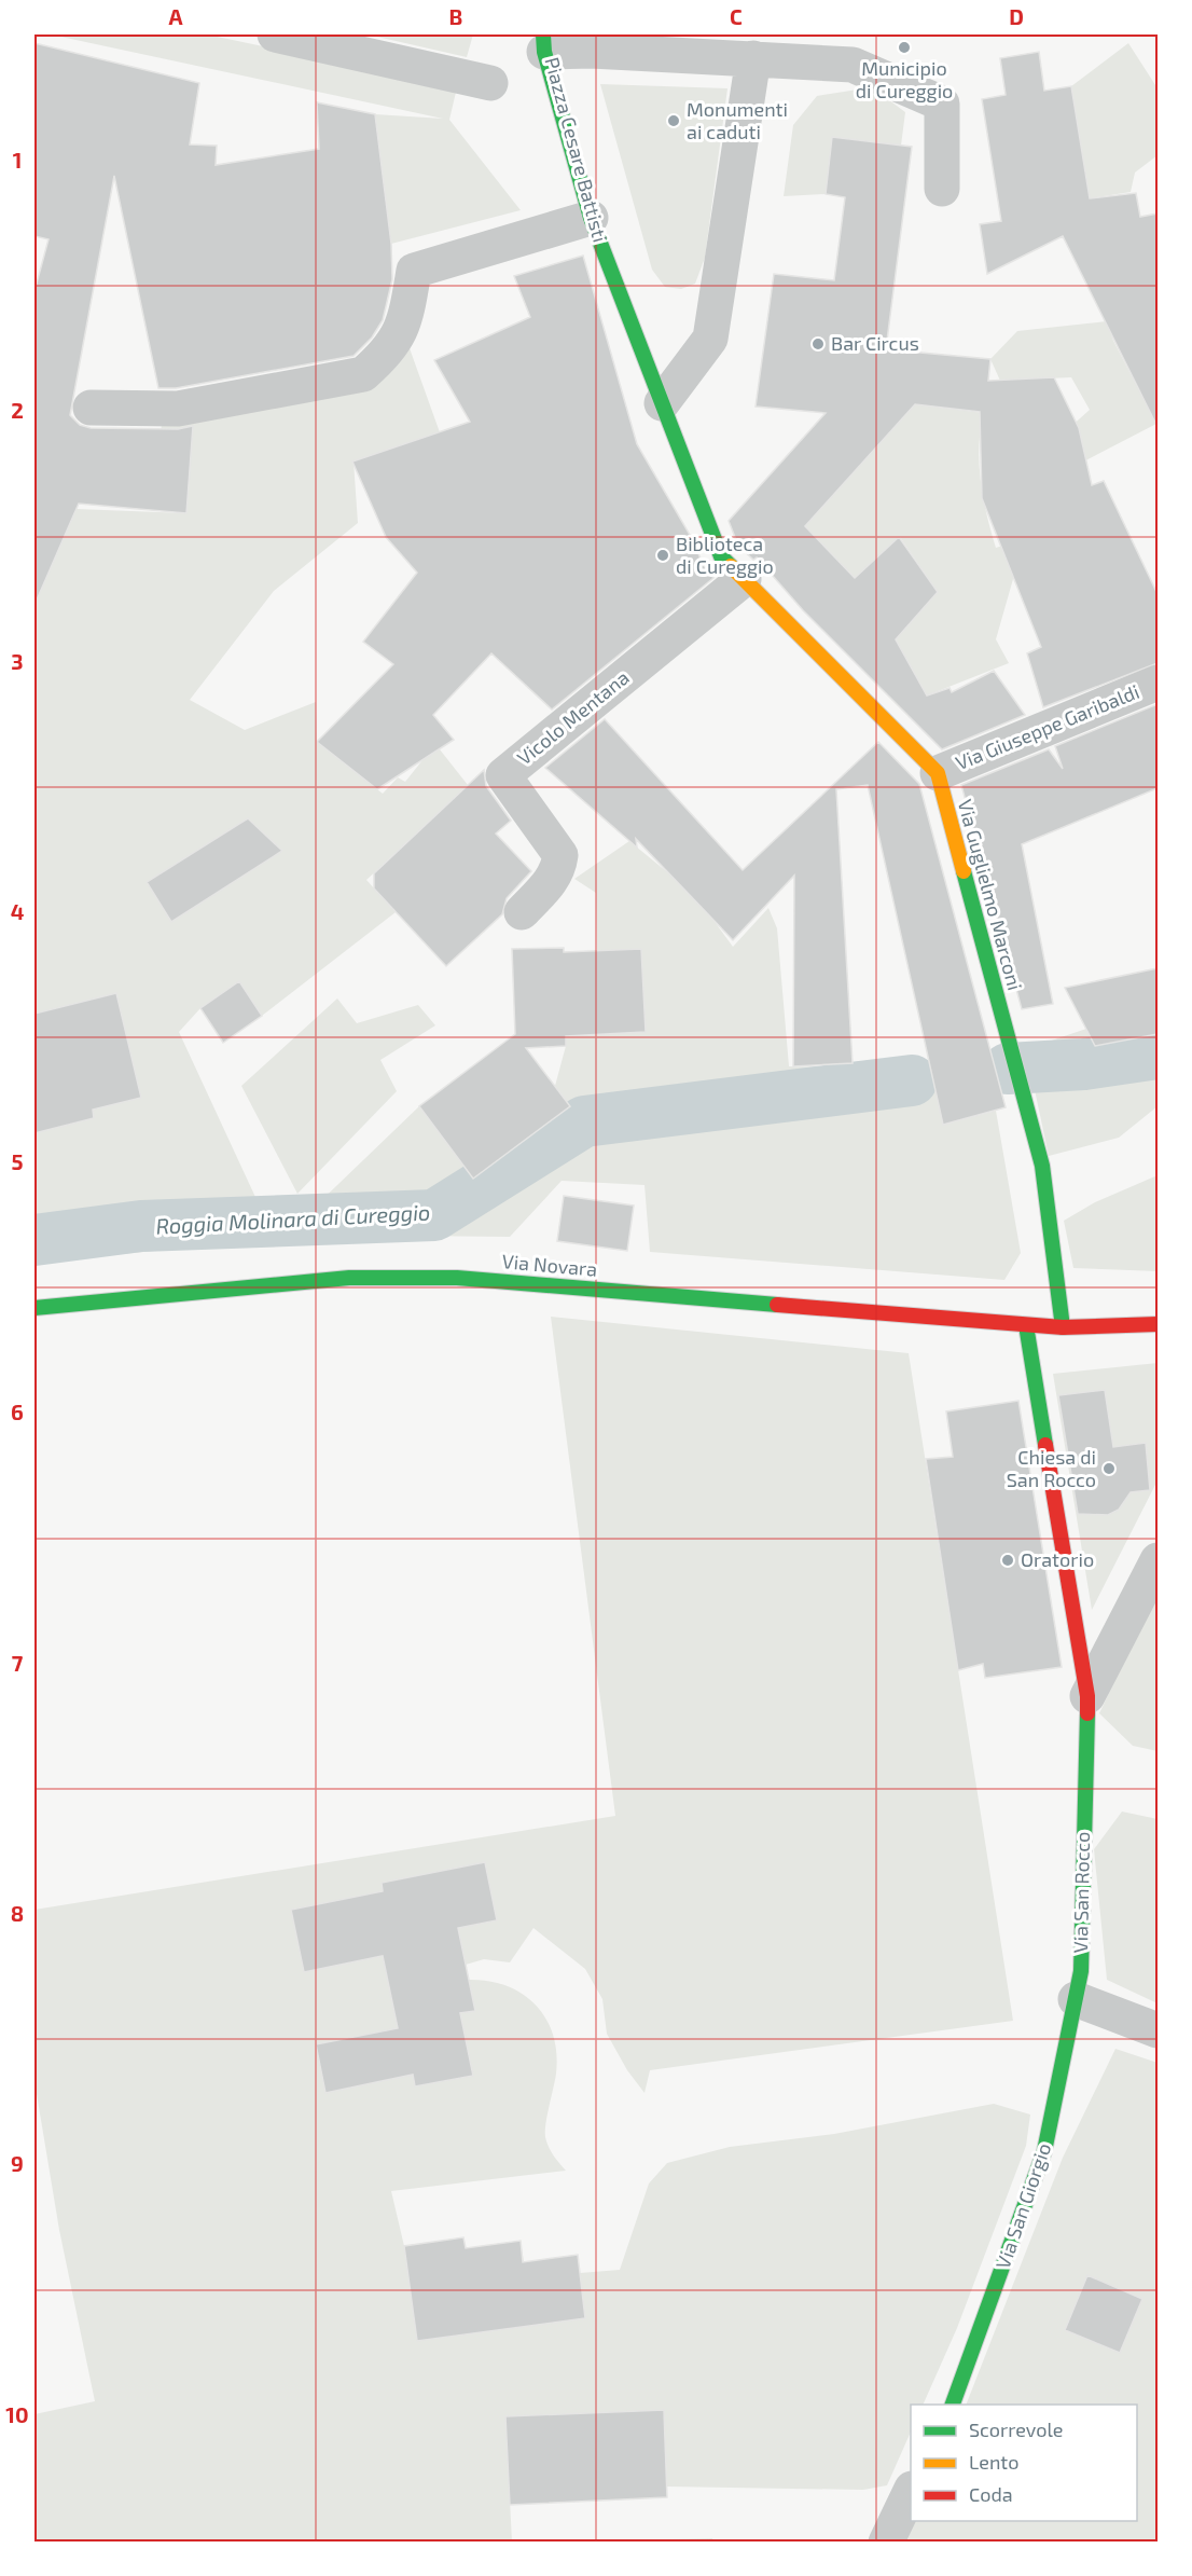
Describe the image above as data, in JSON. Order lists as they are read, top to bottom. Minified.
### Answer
{"streets":{"street":["Piazza Cesare Battisti","Vicolo Mentana","Via Giuseppe Garibaldi","Via Guglielmo Marconi","Via Novara","Via San Rocco","Via San Giorgio"]},"crossings":[["Piazza Cesare Battisti","Vicolo Mentana"],["Via Giuseppe Garibaldi","Via Guglielmo Marconi"],["Via Guglielmo Marconi","Via Novara"],["Via Novara","Via San Rocco"],["Via San Rocco","Via San Giorgio"]],"water":["Roggia Molinara di Cureggio"],"places":["Municipio di Cureggio","Monumenti ai caduti","Bar Circus","Biblioteca di Cureggio","Chiesa di San Rocco","Oratorio"],"legend":["Scorrevole","Lento","Coda"],"grid":{"columns":["A","B","C","D"],"rows":["1","2","3","4","5","6","7","8","9","10"]}}
